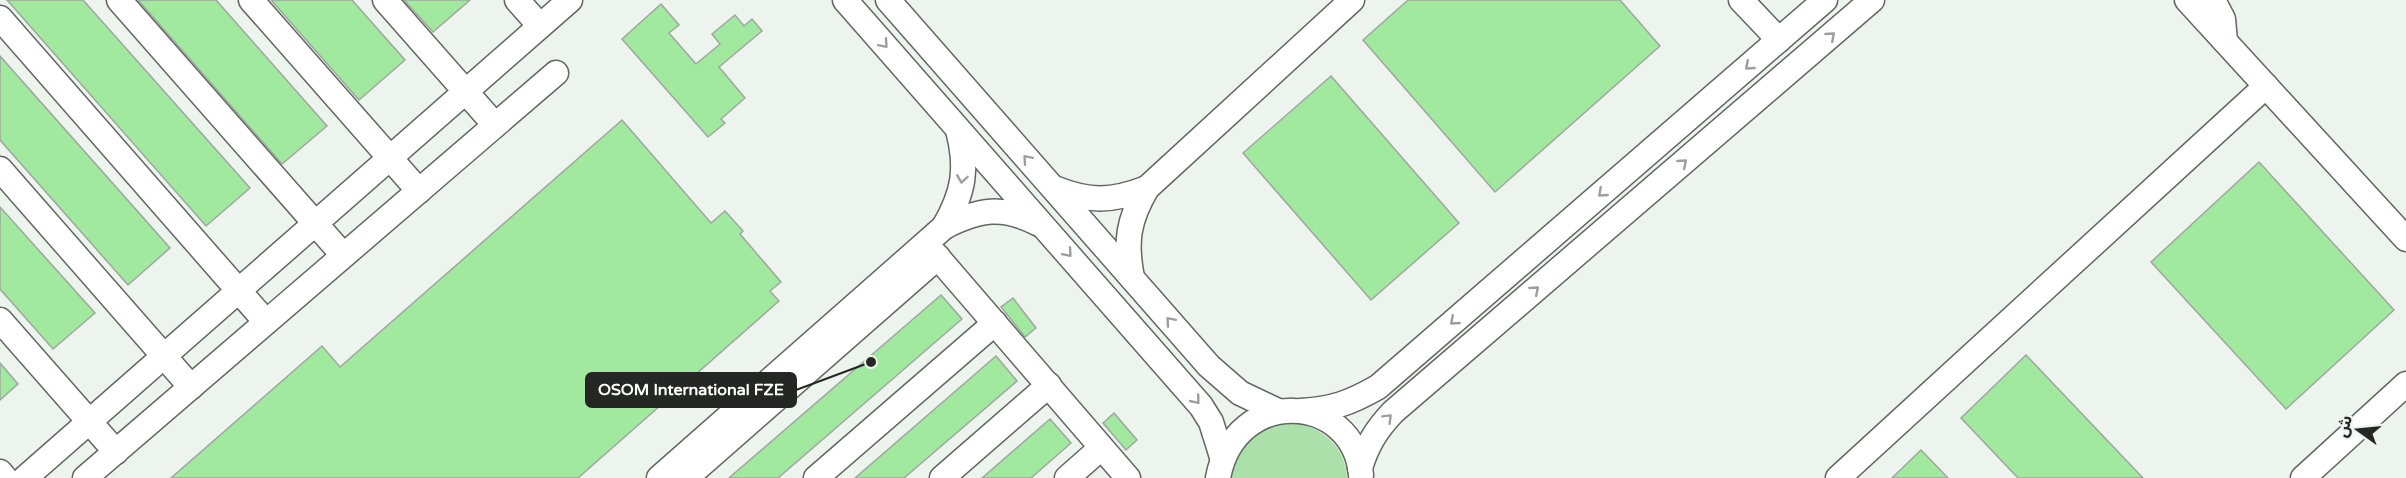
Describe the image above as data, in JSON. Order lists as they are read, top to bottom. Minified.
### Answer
{"places":["OSOM International FZE"],"north":"left"}
